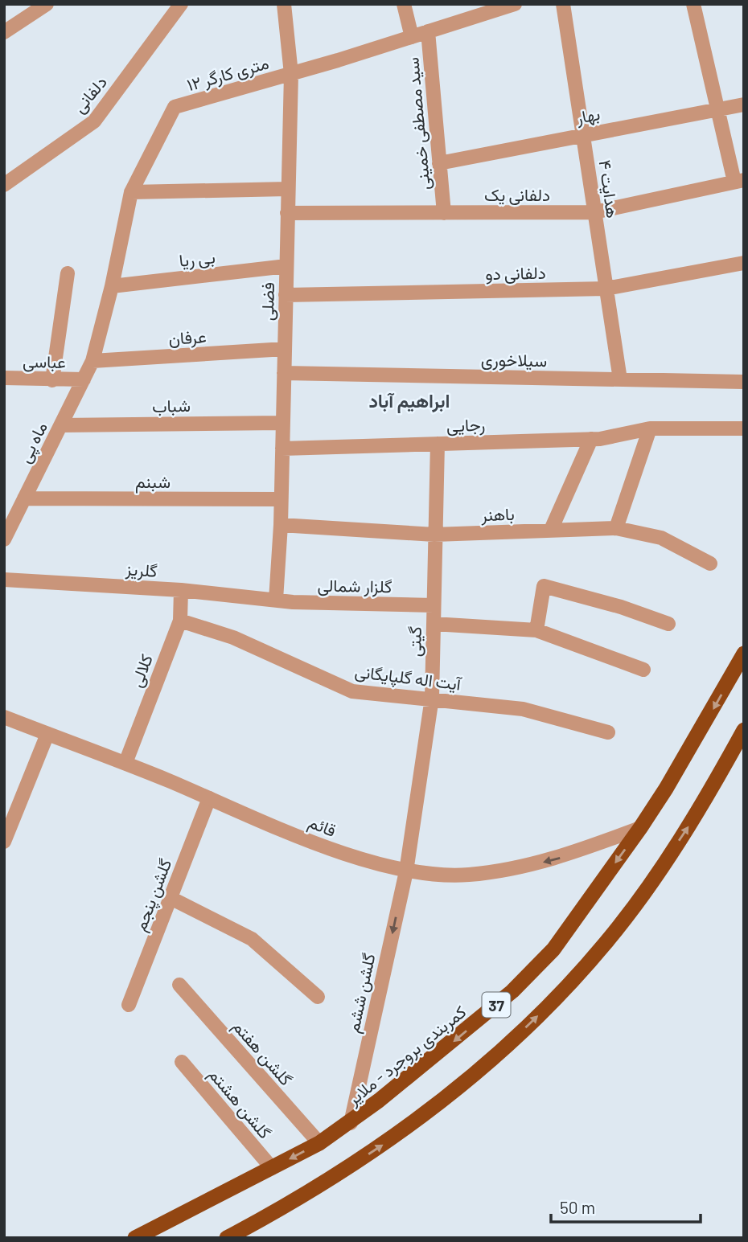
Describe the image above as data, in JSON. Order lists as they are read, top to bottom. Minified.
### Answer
{"streets":{"highway":["37","کمربندی بروجرد - ملایر"],"street":["۱۲ متری کارگر","دلفانی","بهار","سید مصطفی خمینی","هدایت ۴","دلفانی یک","بی ریا","دلفانی دو","فضلی","عرفان","سیلاخوری","عباسی","شباب","رجایی","ماه پی","شبنم","باهنر","گلریز","گلزار شمالی","گیتی","کلالی","آیت اله گلپایگانی","قائم","گلشن پنجم","گلشن ششم","گلشن هفتم","گلشن هشتم"]},"crossings":[["۱۲ متری کارگر","سید مصطفی خمینی"],["۱۲ متری کارگر","بی ریا"],["۱۲ متری کارگر","فضلی"],["۱۲ متری کارگر","عرفان"],["۱۲ متری کارگر","ماه پی"],["بهار","سید مصطفی خمینی"],["بهار","هدایت ۴"],["سید مصطفی خمینی","دلفانی یک"],["هدایت ۴","دلفانی یک"],["هدایت ۴","دلفانی دو"],["هدایت ۴","سیلاخوری"],["دلفانی یک","فضلی"],["بی ریا","فضلی"],["دلفانی دو","فضلی"],["فضلی","عرفان"],["فضلی","سیلاخوری"],["فضلی","شباب"],["فضلی","رجایی"],["فضلی","شبنم"],["فضلی","باهنر"],["فضلی","گلریز"],["فضلی","گلزار شمالی"],["عرفان","ماه پی"],["عباسی","ماه پی"],["شباب","ماه پی"],["رجایی","گیتی"],["ماه پی","شبنم"],["باهنر","گیتی"],["گلریز","گلزار شمالی"],["گلریز","کلالی"],["گلزار شمالی","گیتی"],["گیتی","آیت اله گلپایگانی"],["گیتی","قائم"],["گیتی","گلشن ششم"],["کلالی","آیت اله گلپایگانی"],["کلالی","قائم"],["قائم","گلشن پنجم"],["قائم","گلشن ششم"],["قائم","کمربندی بروجرد - ملایر"],["گلشن ششم","کمربندی بروجرد - ملایر"],["گلشن هفتم","کمربندی بروجرد - ملایر"],["کمربندی بروجرد - ملایر","گلشن هشتم"]],"one_way":["قائم","گلشن ششم"],"districts":["ابراهیم آباد"],"scale_bar":"50 m"}
